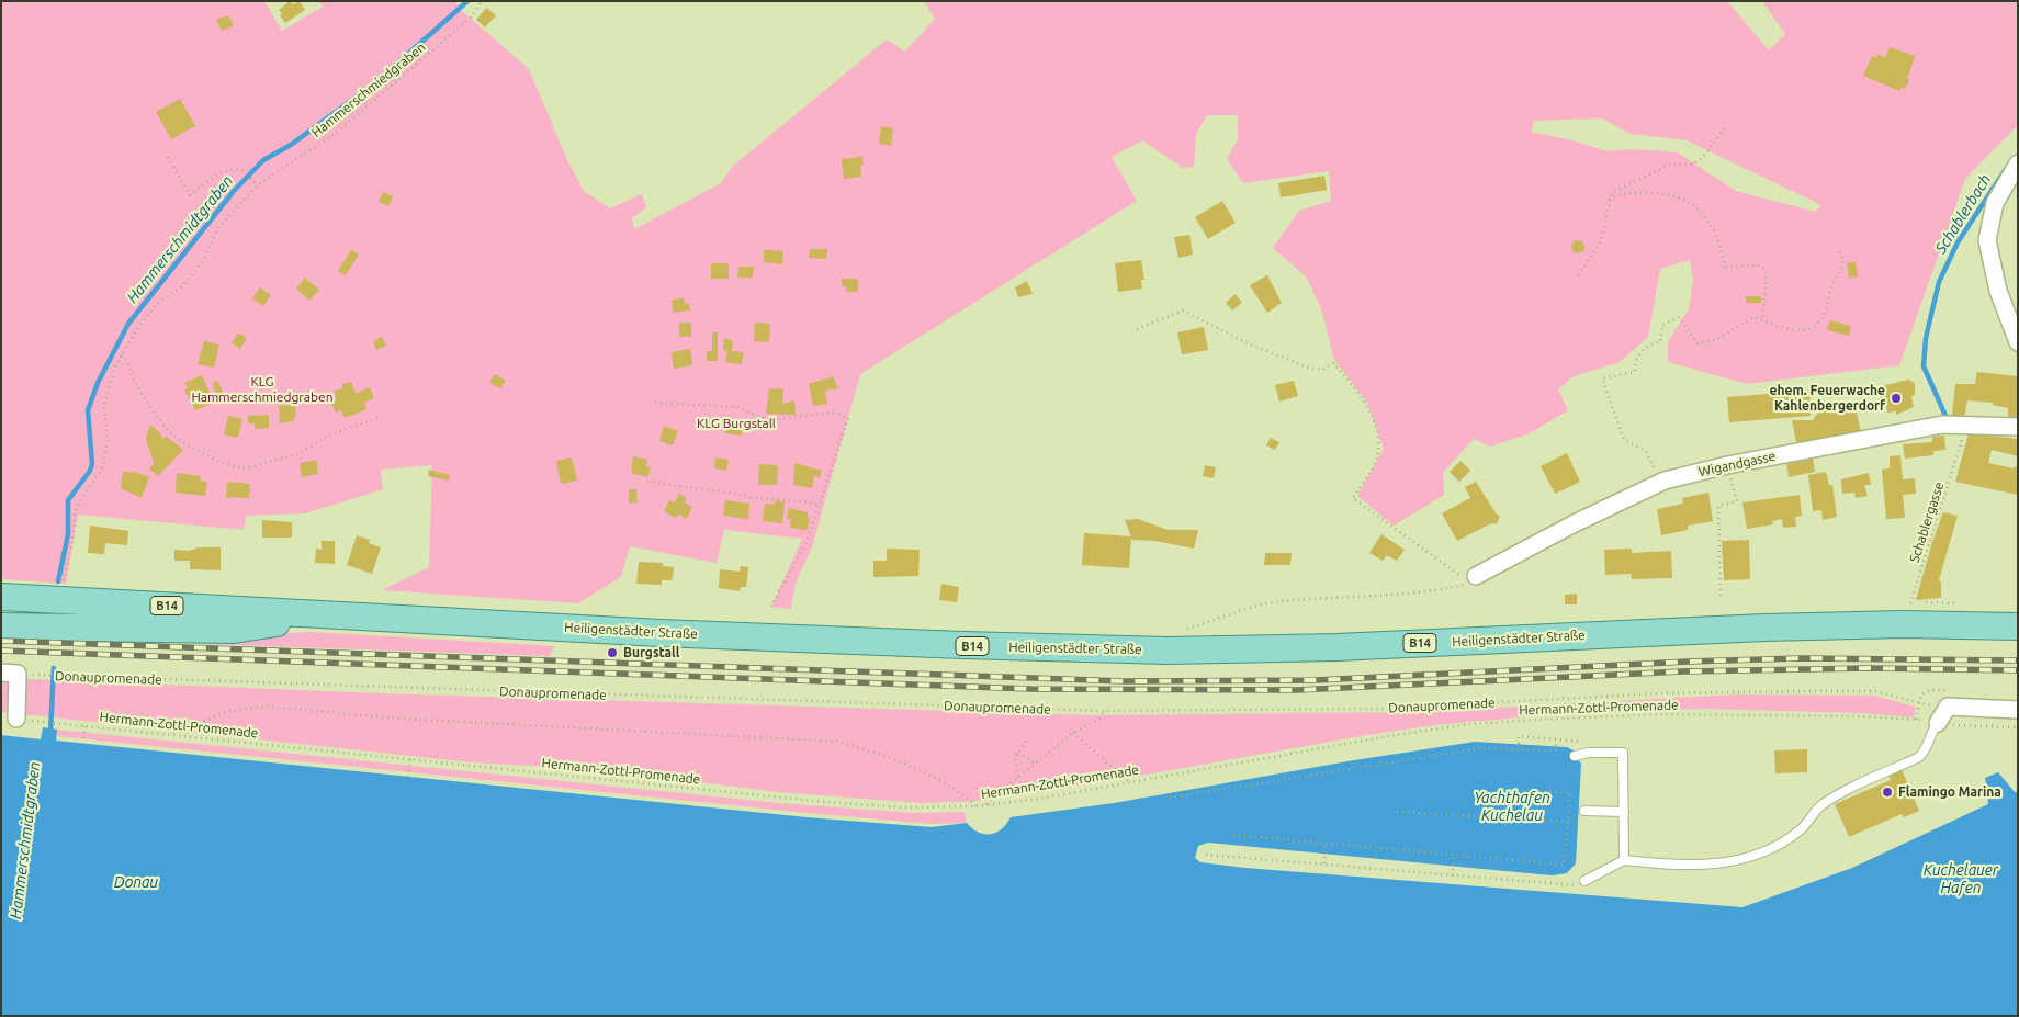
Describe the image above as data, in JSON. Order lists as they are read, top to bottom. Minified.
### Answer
{"streets":{"main road":["B14","Heiligenstädter Straße"],"street":["Wigandgasse"],"path":["Hammerschmiedgraben","Schablergasse","Donaupromenade","Hermann-Zottl-Promenade"]},"water":["Schablerbach","Hammerschmidtgraben","Yachthafen Kuchelau","Kuchelauer Hafen","Donau"],"parks":["KLG Hammerschmiedgraben","KLG Burgstall"],"places":["ehem. Feuerwache Kahlenbergerdorf","Burgstall","Flamingo Marina"]}
